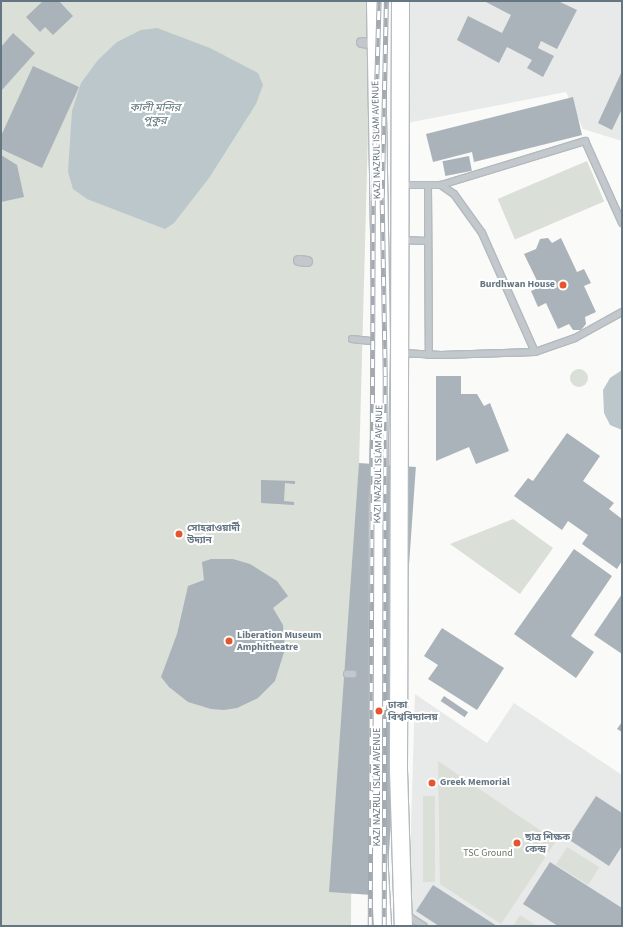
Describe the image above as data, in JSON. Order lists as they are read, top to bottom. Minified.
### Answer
{"streets":{"main road":["KAZI NAZRUL ISLAM AVENUE"]},"water":["কালী মন্দির পুকুর"],"parks":["TSC Ground"],"places":["Burdhwan House","সোহরাওয়ার্দী উদ্যান","Liberation Museum Amphitheatre","ঢাকা বিশ্ববিদ্যালয়","Greek Memorial","ছাত্র শিক্ষক কেন্দ্র"]}
